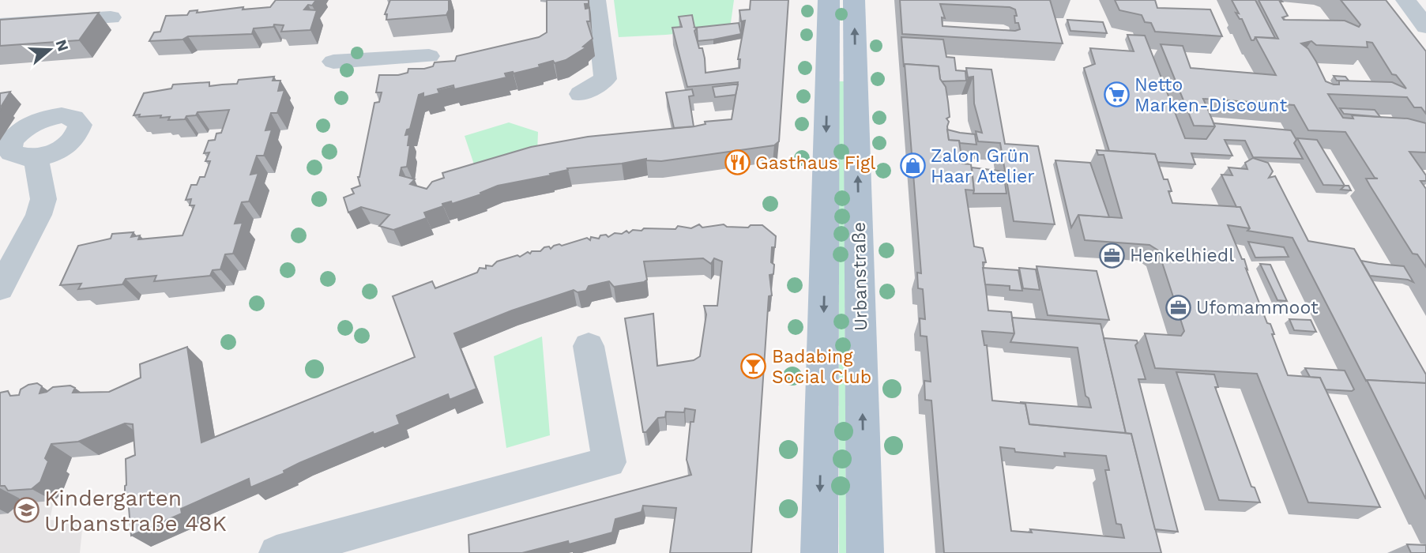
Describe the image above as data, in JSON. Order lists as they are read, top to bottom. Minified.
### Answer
{"streets":{"main road":["Urbanstraße"]},"places":{"supermarket":["Netto Marken-Discount"],"restaurant":["Gasthaus Figl"],"shop":["Zalon Grün Haar Atelier"],"office":["Henkelhiedl","Ufomammoot"],"bar":["Badabing Social Club"],"school or university":["Kindergarten Urbanstraße 48K"]},"north":"right"}
